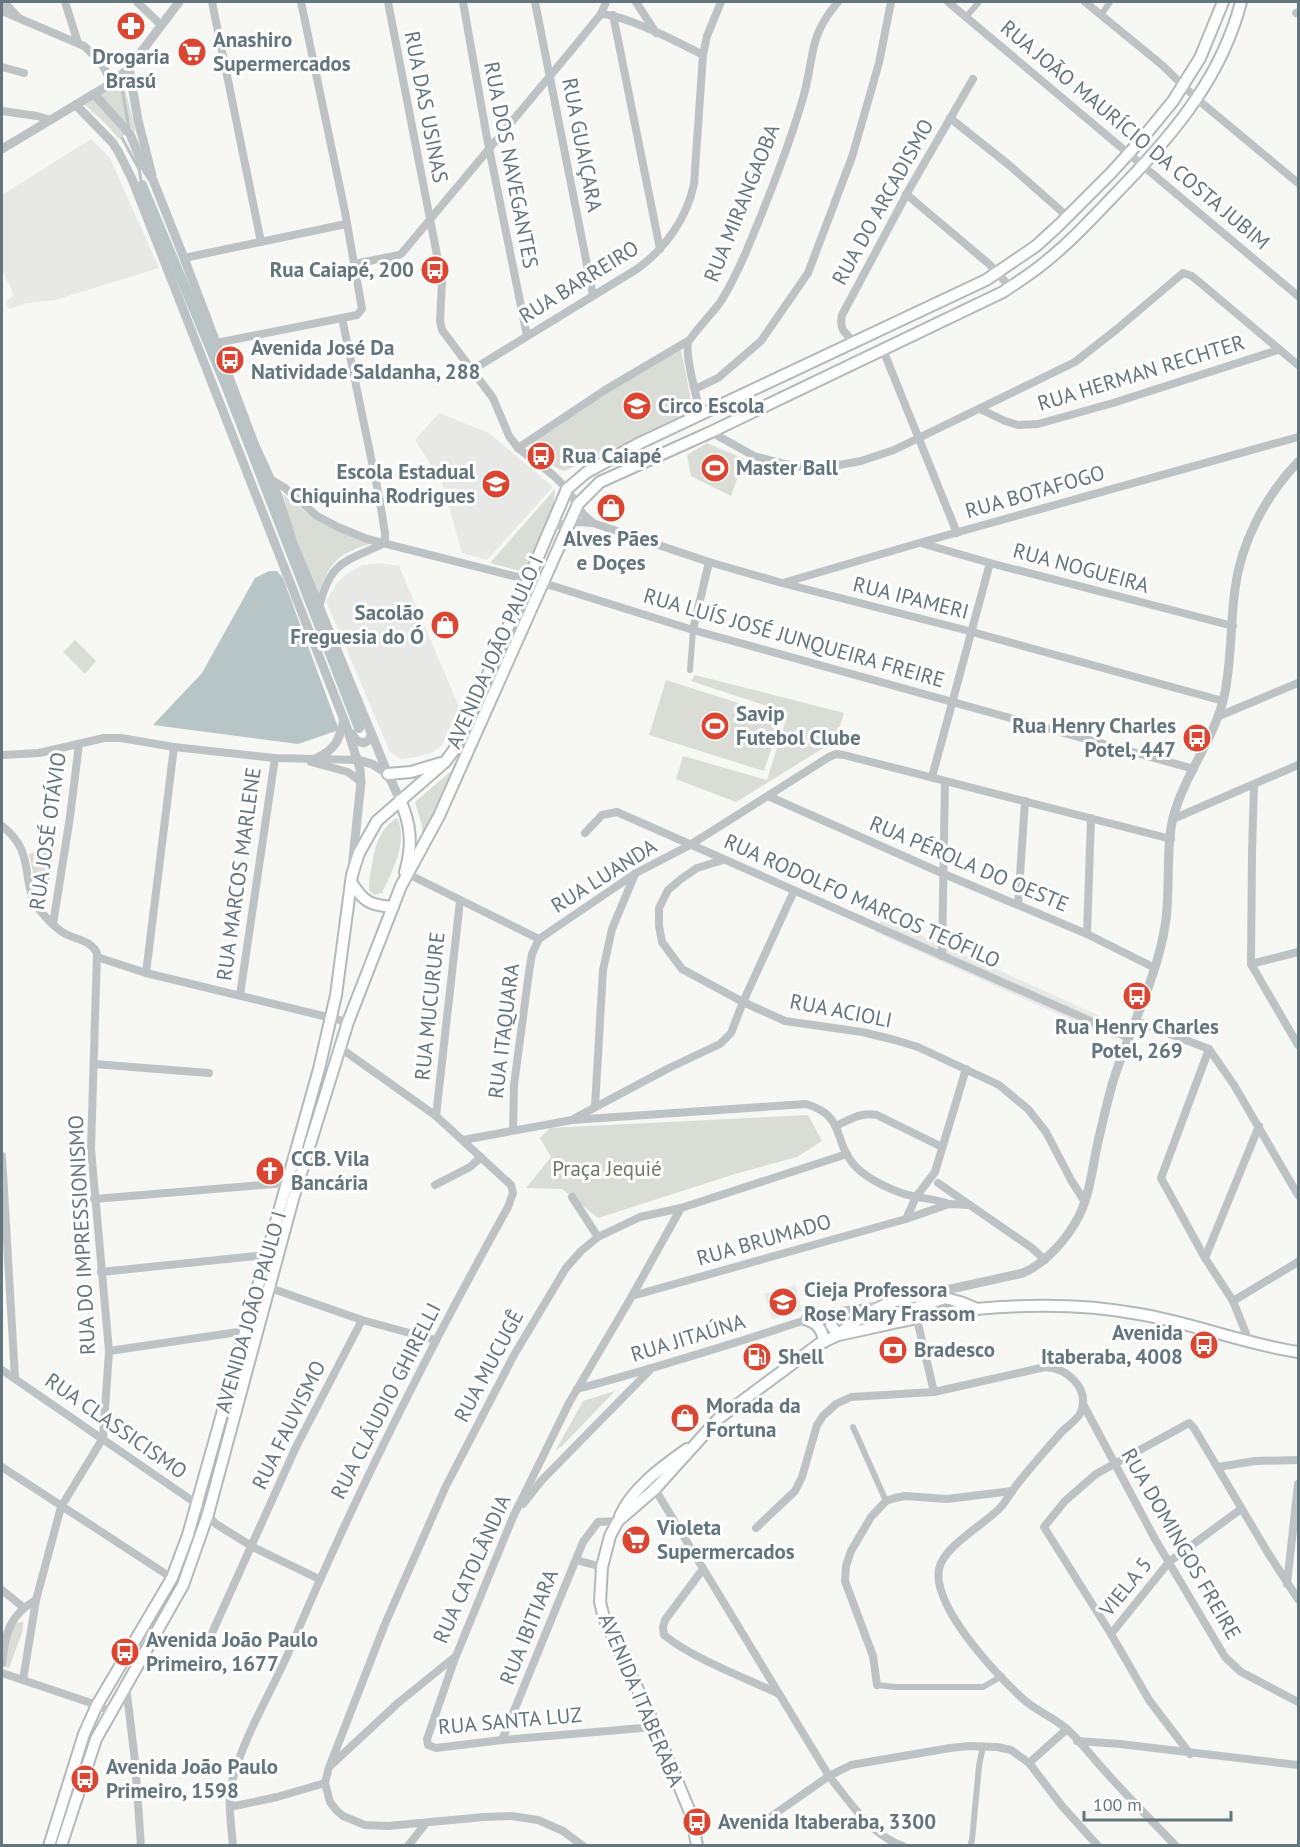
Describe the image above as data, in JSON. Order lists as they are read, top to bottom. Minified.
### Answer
{"streets":{"main road":["AVENIDA JOÃO PAULO I","AVENIDA ITABERABA"],"street":["RUA DAS USINAS","RUA JOÃO MAURÍCIO DA COSTA JUBIM","RUA GUAIÇARA","RUA DOS NAVEGANTES","RUA DO ARCADISMO","RUA MIRANGAOBA","RUA BARREIRO","RUA HERMAN RECHTER","RUA BOTAFOGO","RUA NOGUEIRA","RUA IPAMERI","RUA LUÍS JOSÉ JUNQUEIRA FREIRE","RUA JOSÉ OTÁVIO","RUA PÉROLA DO OESTE","RUA MARCOS MARLENE","RUA LUANDA","RUA RODOLFO MARCOS TEÓFILO","RUA MUCURURE","RUA ACIOLI","RUA ITAQUARA","RUA DO IMPRESSIONISMO","RUA BRUMADO","RUA JITAÚNA","RUA MUCUGÊ","RUA CLÁUDIO GHIRELLI","RUA FAUVISMO","RUA CLASSICISMO","RUA DOMINGOS FREIRE","RUA CATOLÂNDIA","VIELA 5","RUA IBITIARA","RUA SANTA LUZ"]},"crossings":[["RUA JOÃO MAURÍCIO DA COSTA JUBIM","AVENIDA JOÃO PAULO I"],["RUA GUAIÇARA","RUA BARREIRO"],["RUA DOS NAVEGANTES","RUA BARREIRO"],["RUA BOTAFOGO","RUA NOGUEIRA"],["RUA BOTAFOGO","RUA IPAMERI"],["RUA IPAMERI","AVENIDA JOÃO PAULO I"],["RUA LUÍS JOSÉ JUNQUEIRA FREIRE","AVENIDA JOÃO PAULO I"],["AVENIDA JOÃO PAULO I","RUA CLÁUDIO GHIRELLI"],["AVENIDA JOÃO PAULO I","RUA CLASSICISMO"],["RUA PÉROLA DO OESTE","RUA LUANDA"],["RUA LUANDA","RUA RODOLFO MARCOS TEÓFILO"],["RUA LUANDA","RUA ITAQUARA"],["RUA RODOLFO MARCOS TEÓFILO","RUA ACIOLI"],["RUA MUCURURE","RUA CLÁUDIO GHIRELLI"],["RUA DO IMPRESSIONISMO","RUA CLASSICISMO"],["RUA BRUMADO","RUA CATOLÂNDIA"],["RUA JITAÚNA","RUA CATOLÂNDIA"],["RUA JITAÚNA","AVENIDA ITABERABA"],["RUA MUCUGÊ","RUA CATOLÂNDIA"],["RUA CLÁUDIO GHIRELLI","RUA CLASSICISMO"],["RUA FAUVISMO","RUA CLASSICISMO"],["RUA DOMINGOS FREIRE","VIELA 5"],["RUA CATOLÂNDIA","RUA SANTA LUZ"],["RUA IBITIARA","AVENIDA ITABERABA"],["RUA IBITIARA","RUA SANTA LUZ"],["AVENIDA ITABERABA","RUA SANTA LUZ"]],"parks":["Praça Jequié"],"places":{"pharmacy":["Drogaria Brasú"],"supermarket":["Anashiro Supermercados","Violeta Supermercados"],"bus stop":["Rua Caiapé, 200","Avenida José Da Natividade Saldanha, 288","Rua Caiapé","Rua Henry Charles Potel, 447","Rua Henry Charles Potel, 269","Avenida Itaberaba, 4008","Avenida João Paulo Primeiro, 1677","Avenida João Paulo Primeiro, 1598","Avenida Itaberaba, 3300"],"school or university":["Circo Escola","Escola Estadual Chiquinha Rodrigues","Cieja Professora Rose Mary Frassom"],"sports":["Master Ball","Savip Futebol Clube"],"shop":["Alves Pães e Doçes","Sacolão Freguesia do Ó","Morada da Fortuna"],"church":["CCB. Vila Bancária"],"bank":["Bradesco"],"fuel station":["Shell"]},"scale_bar":"100 m"}
